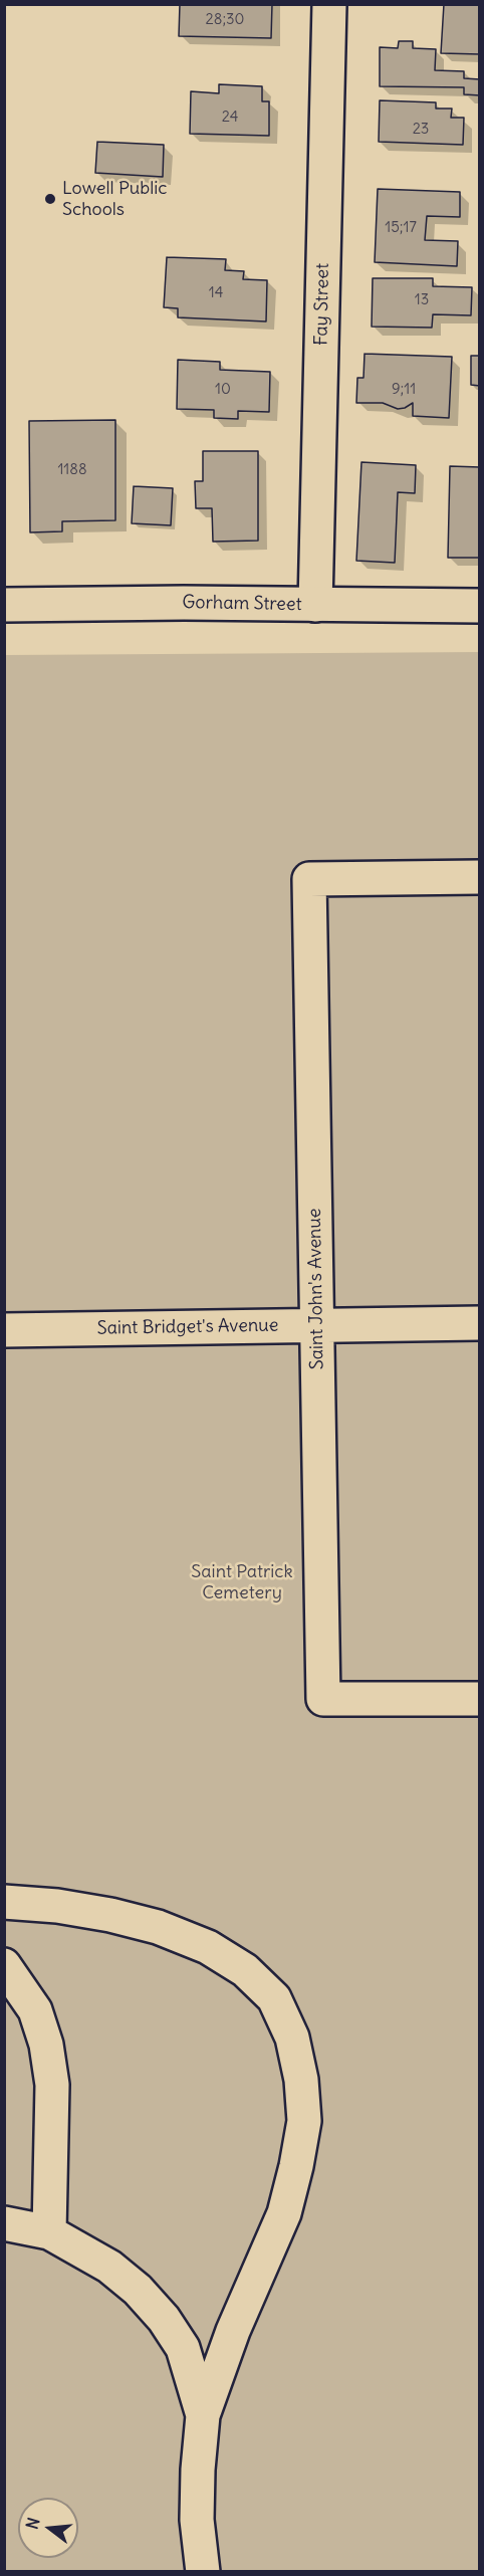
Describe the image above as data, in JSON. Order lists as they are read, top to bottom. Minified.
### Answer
{"streets":{"street":["Fay Street","Gorham Street","Saint John's Avenue","Saint Bridget's Avenue"]},"crossings":[["Fay Street","Gorham Street"],["Saint John's Avenue","Saint Bridget's Avenue"]],"parks":["Saint Patrick Cemetery"],"places":["Lowell Public Schools"],"house_numbers":["28;30","24","23","15;17","14","13","10","9;11","1188"],"north":"left"}
